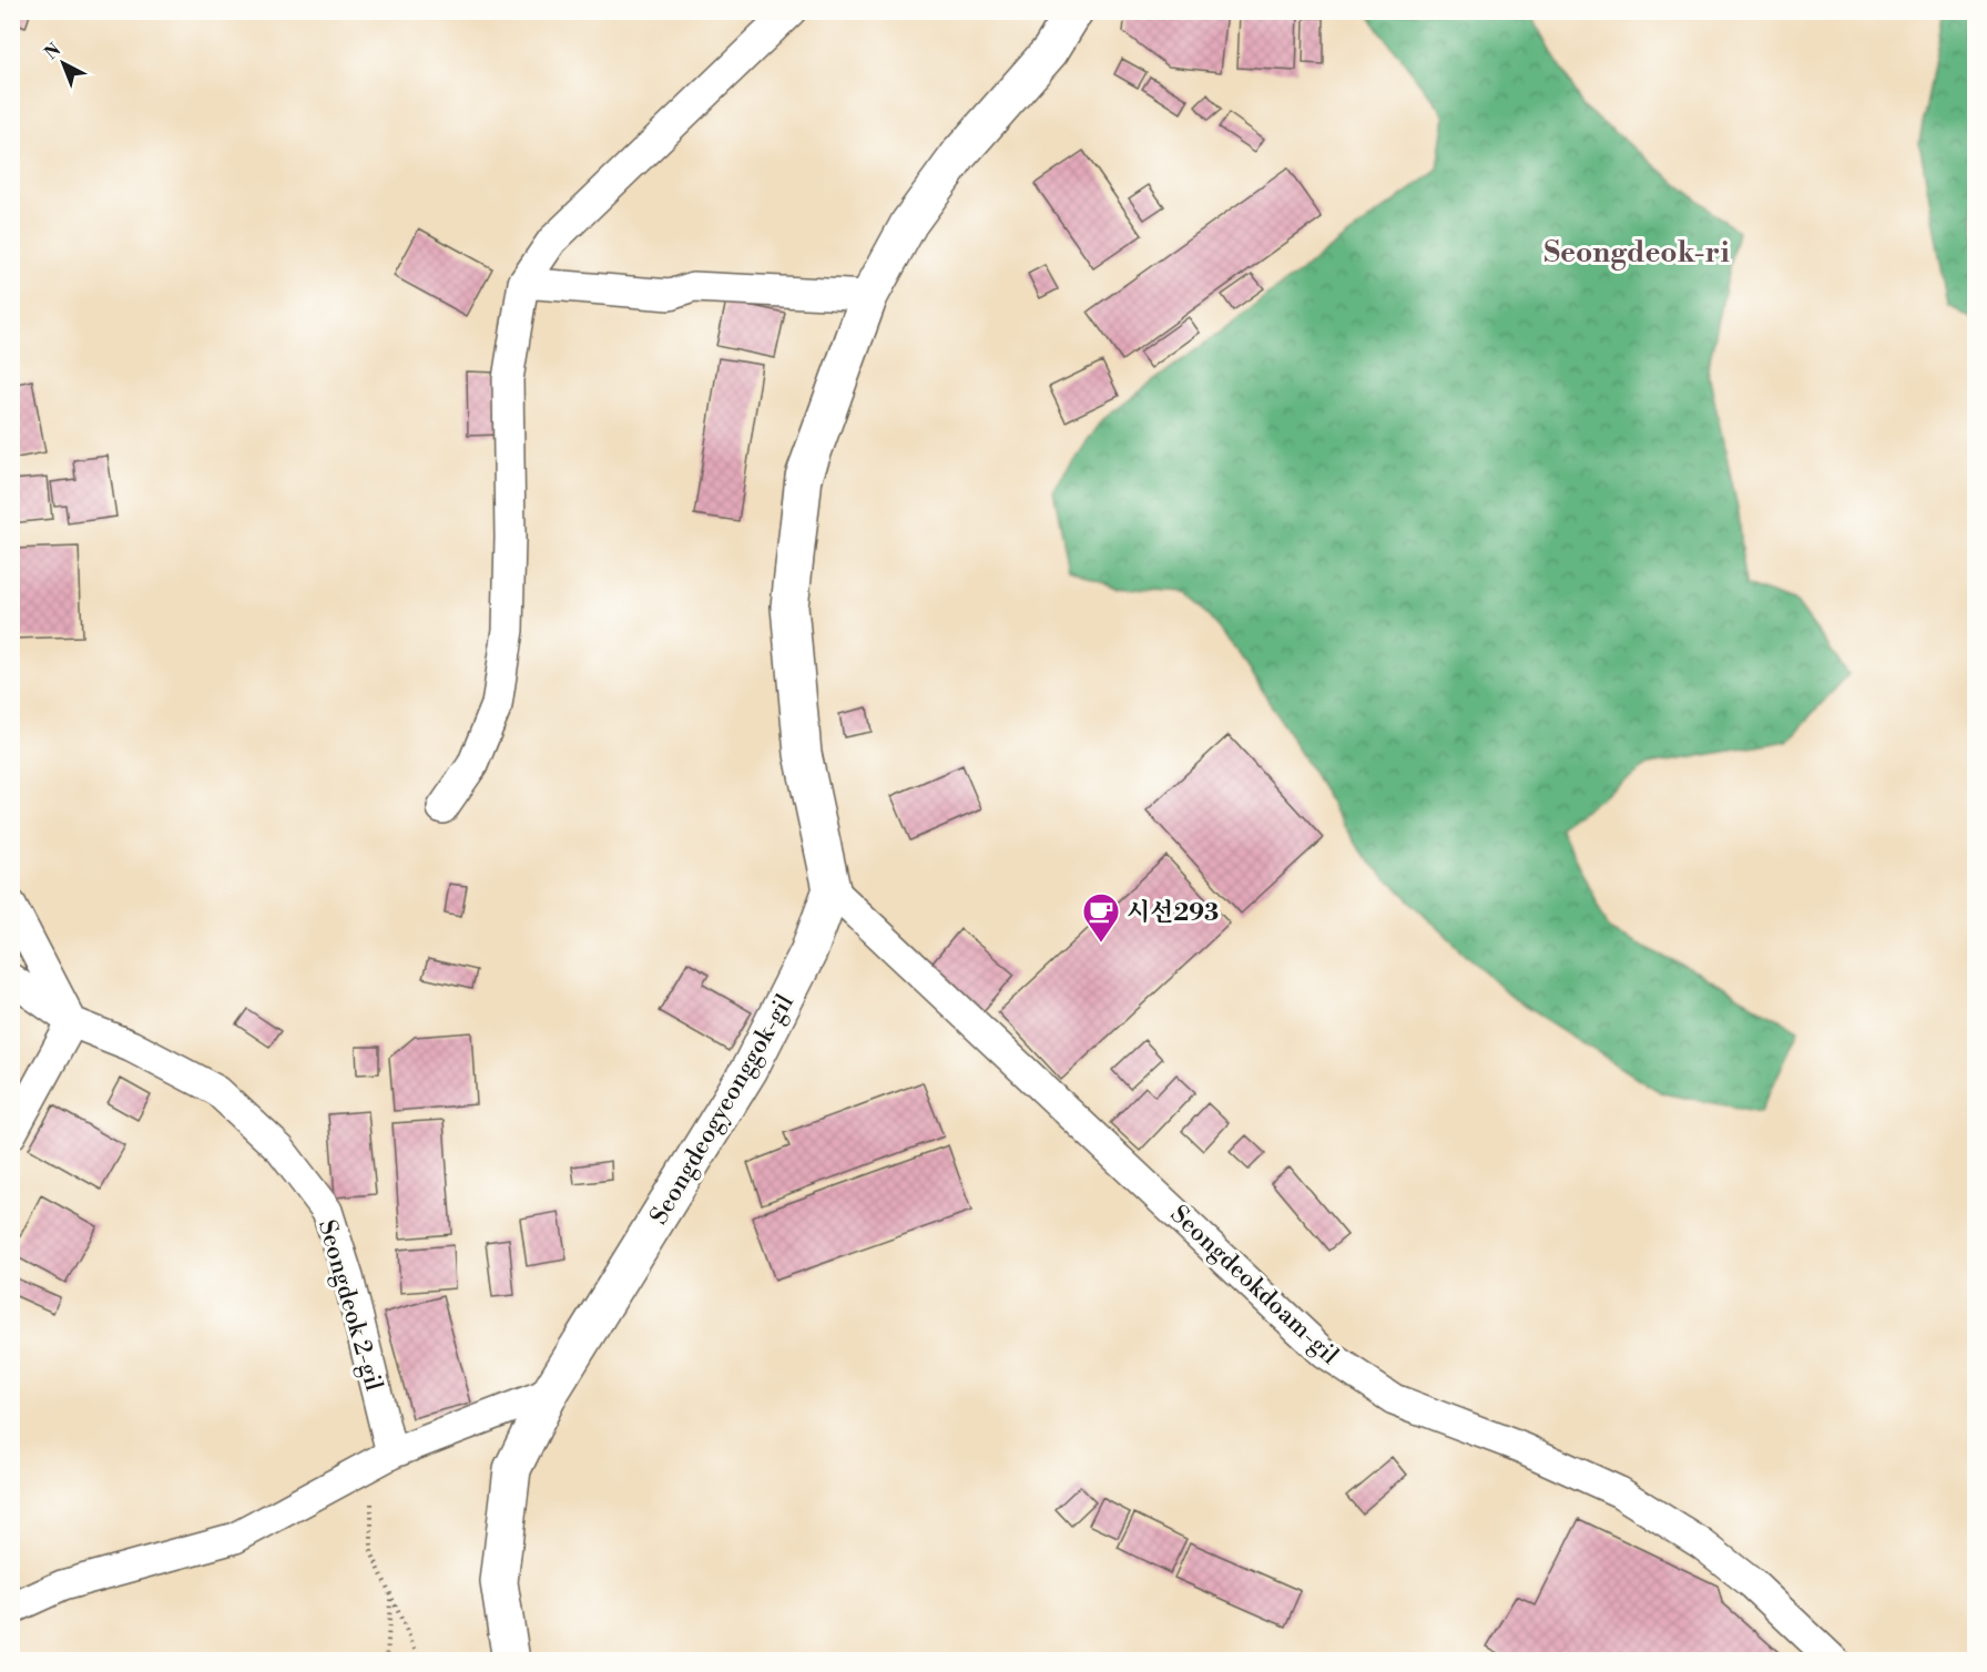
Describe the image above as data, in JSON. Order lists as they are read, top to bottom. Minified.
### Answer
{"streets":{"main road":["Seongdeogyeonggok-gil"],"street":["Seongdeokdoam-gil","Seongdeok 2-gil"]},"crossings":[["Seongdeogyeonggok-gil","Seongdeokdoam-gil"]],"districts":["Seongdeok-ri"],"places":{"cafe":["시선293"]},"north":"top left"}
